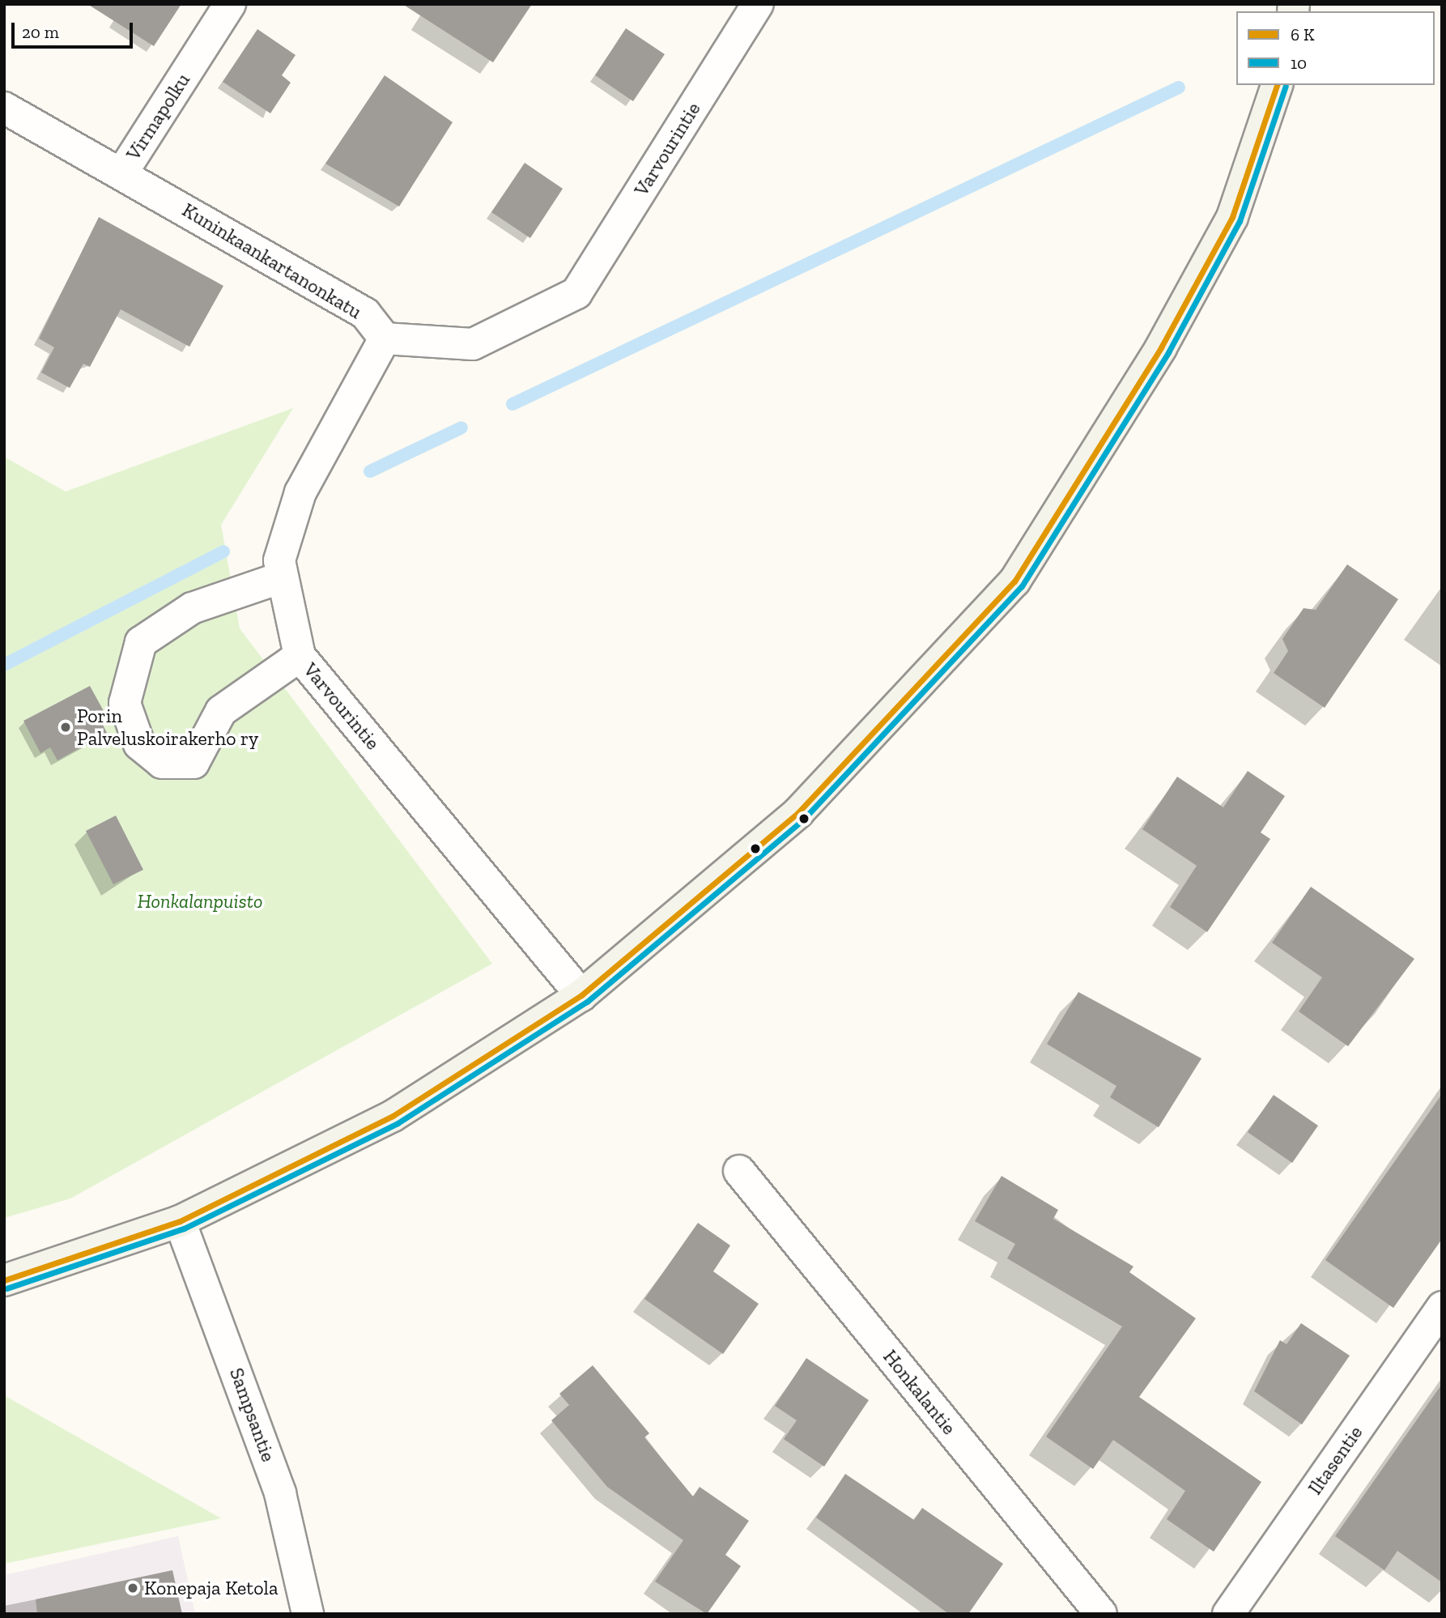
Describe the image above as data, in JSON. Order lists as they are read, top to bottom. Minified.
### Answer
{"streets":{"street":["Virmapolku","Varvourintie","Kuninkaankartanonkatu","Honkalantie","Sampsantie","Iltasentie"]},"crossings":[["Virmapolku","Kuninkaankartanonkatu"],["Varvourintie","Kuninkaankartanonkatu"]],"parks":["Honkalanpuisto"],"places":["Porin Palveluskoirakerho ry","Konepaja Ketola"],"lines":["transit line 10"],"legend":["6 K","10"],"scale_bar":"20 m"}
